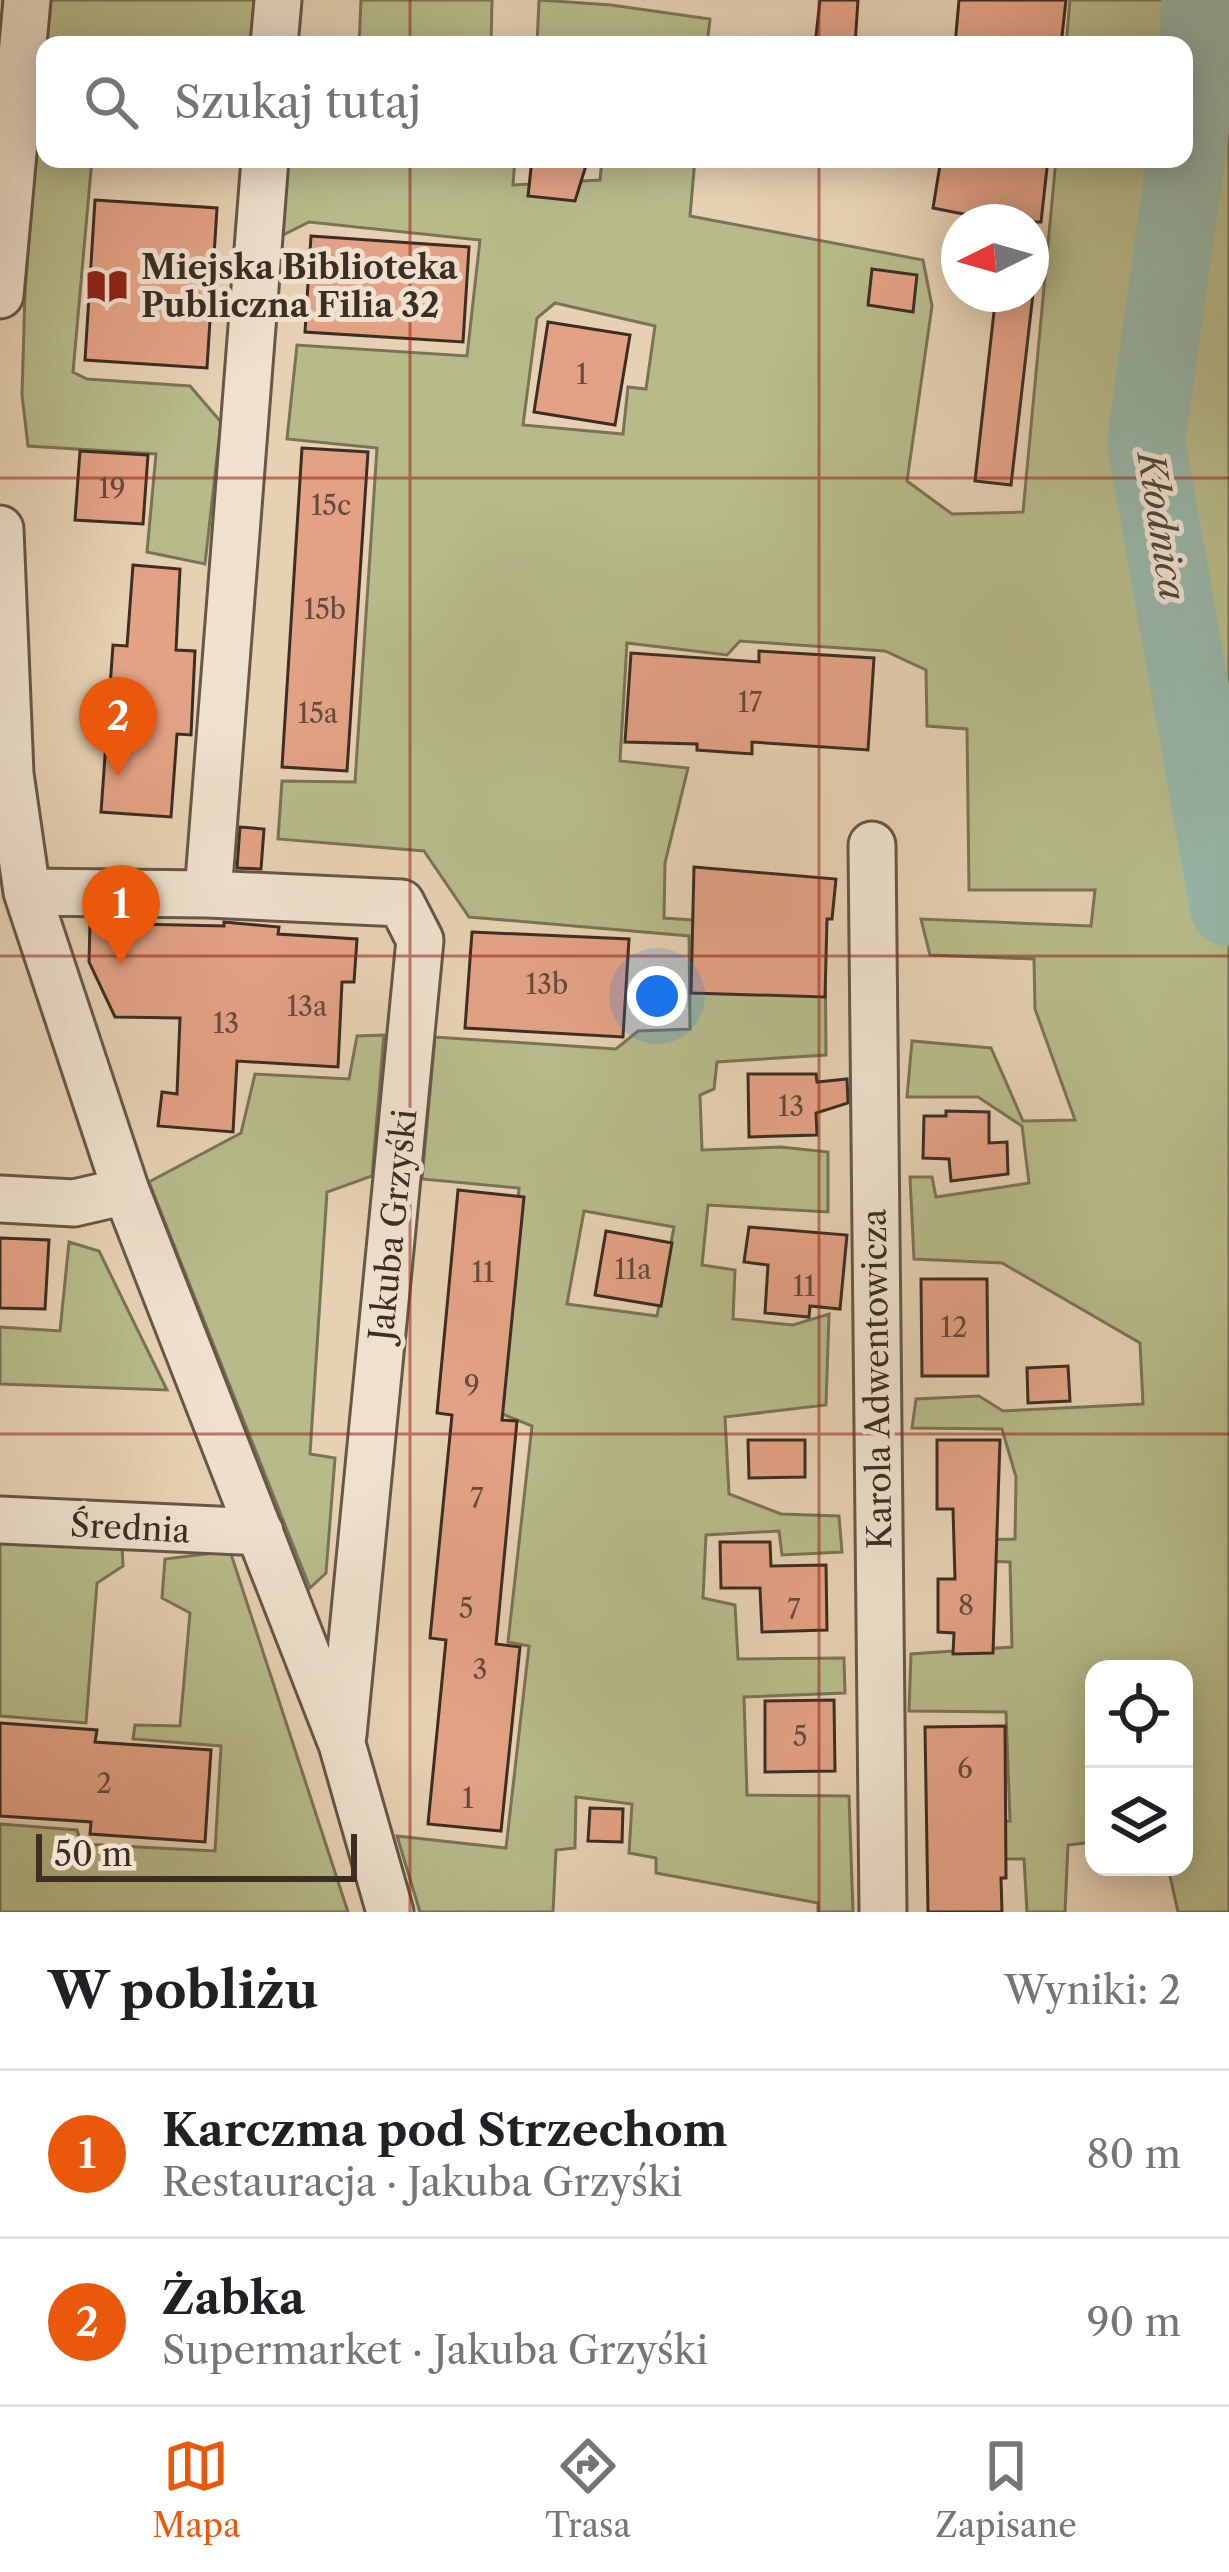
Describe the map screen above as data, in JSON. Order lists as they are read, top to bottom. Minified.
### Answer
{"streets":{"street":["Jakuba Grzyśki","Karola Adwentowicza","Średnia"]},"crossings":[["Jakuba Grzyśki","Średnia"]],"water":["Kłodnica"],"places":{"library":["Miejska Biblioteka Publiczna Filia 32"]},"house_numbers":["1","19","15c","15b","17","15a","13b","13a","13","13","11a","11","11","12","9","7","8","5","7","3","5","6","2","1"],"scale_bar":"50 m","north":"left","page":{"search":"Szukaj tutaj","pins":["2","1"],"scale":"50 m","heading":["W pobliżu","Wyniki: 2"],"list":[{"mark":"1","name":"Karczma pod Strzechom","note":"Restauracja · Jakuba Grzyśki","value":"80 m"},{"mark":"2","name":"Żabka","note":"Supermarket · Jakuba Grzyśki","value":"90 m"}],"nav":["Mapa","Trasa","Zapisane"]}}
